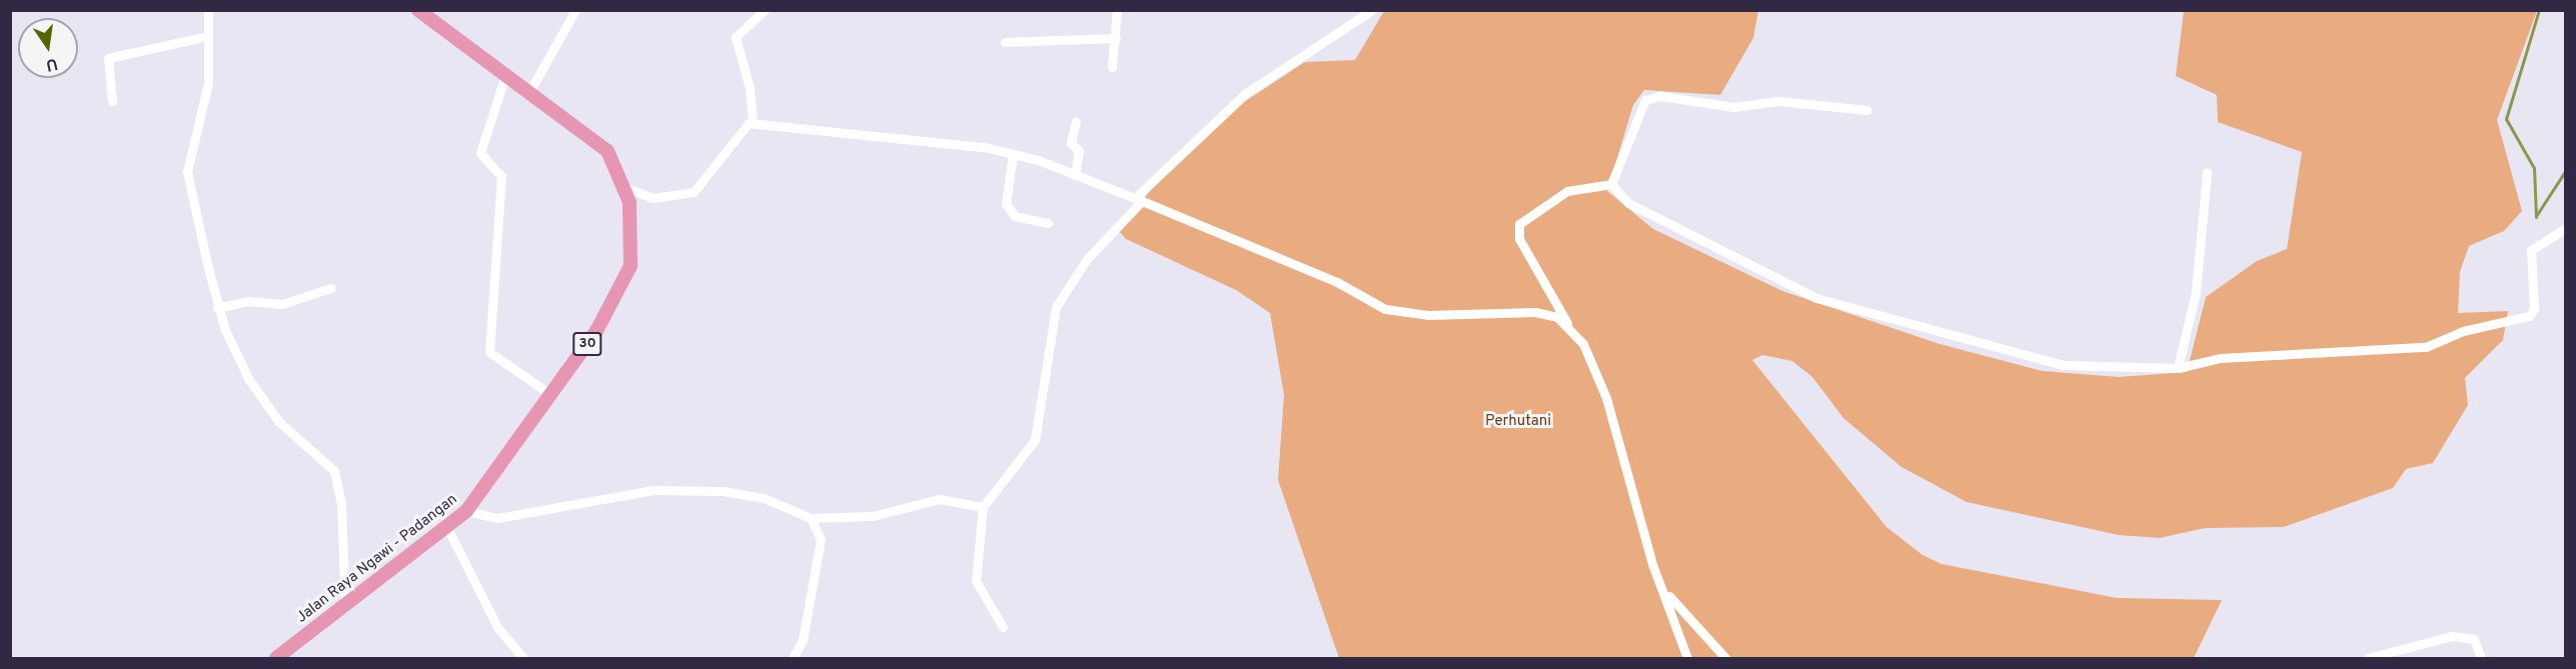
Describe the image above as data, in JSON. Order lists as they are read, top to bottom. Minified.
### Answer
{"streets":{"highway":["30","Jalan Raya Ngawi - Padangan"]},"parks":["Perhutani"],"north":"bottom"}
